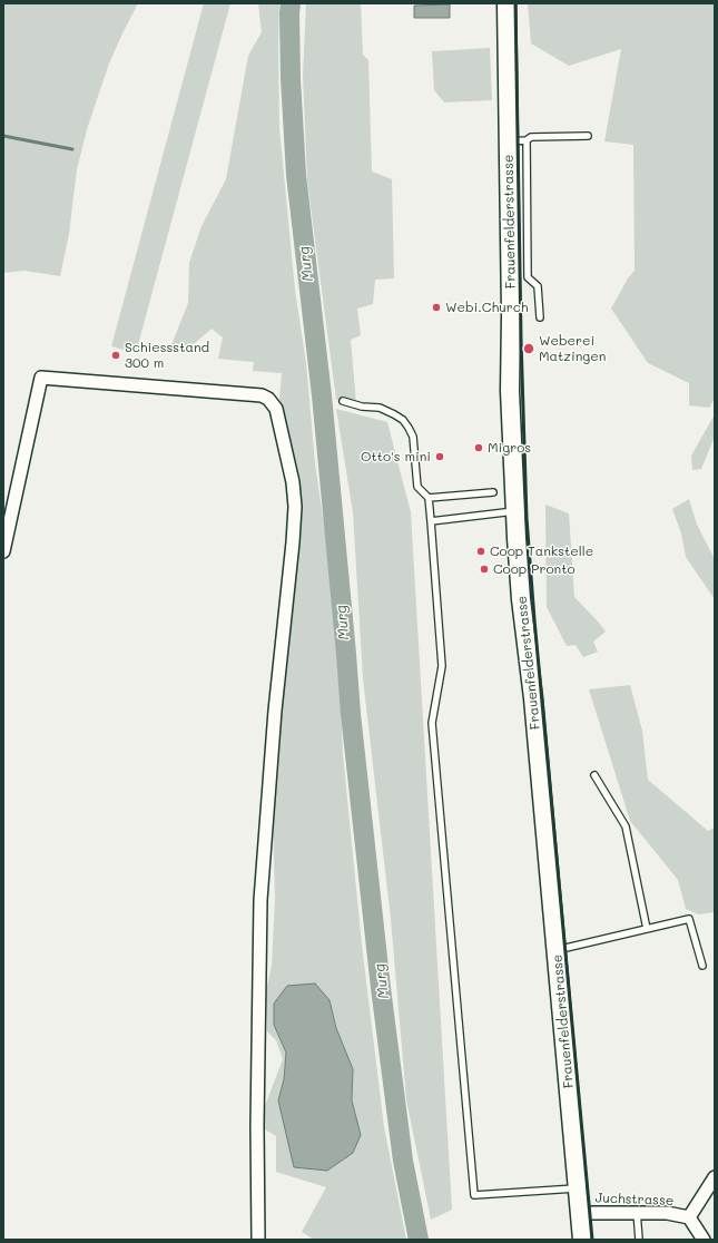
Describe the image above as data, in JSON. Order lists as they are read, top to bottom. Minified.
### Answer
{"streets":{"main road":["Frauenfelderstrasse"],"street":["Juchstrasse"]},"crossings":[["Frauenfelderstrasse","Juchstrasse"]],"water":["Murg"],"places":["Webi.Church","Weberei Matzingen","Schiessstand 300 m","Migros","Otto's mini","Coop Tankstelle","Coop Pronto"]}
